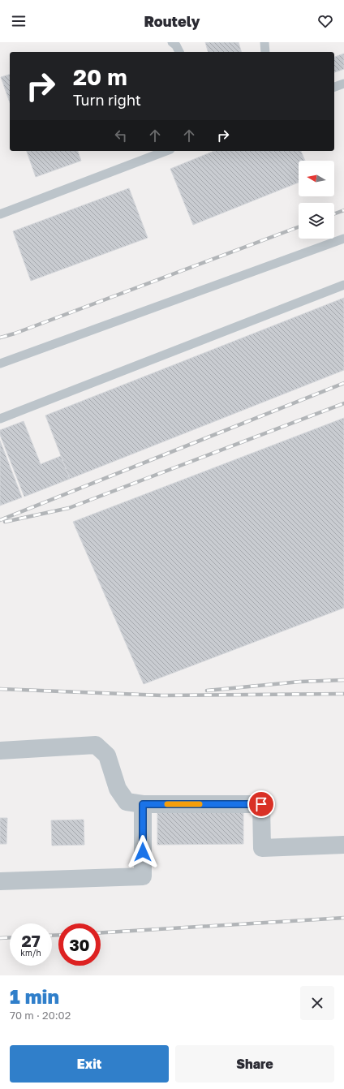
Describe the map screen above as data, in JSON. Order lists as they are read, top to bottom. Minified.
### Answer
{"north":"left","page":{"header":"Routely","turn":["20 m","Turn right"],"speed":"27 km/h","limit":"30","heading":["1 min","70 m · 20:02"],"buttons":["Exit","Share"]}}
